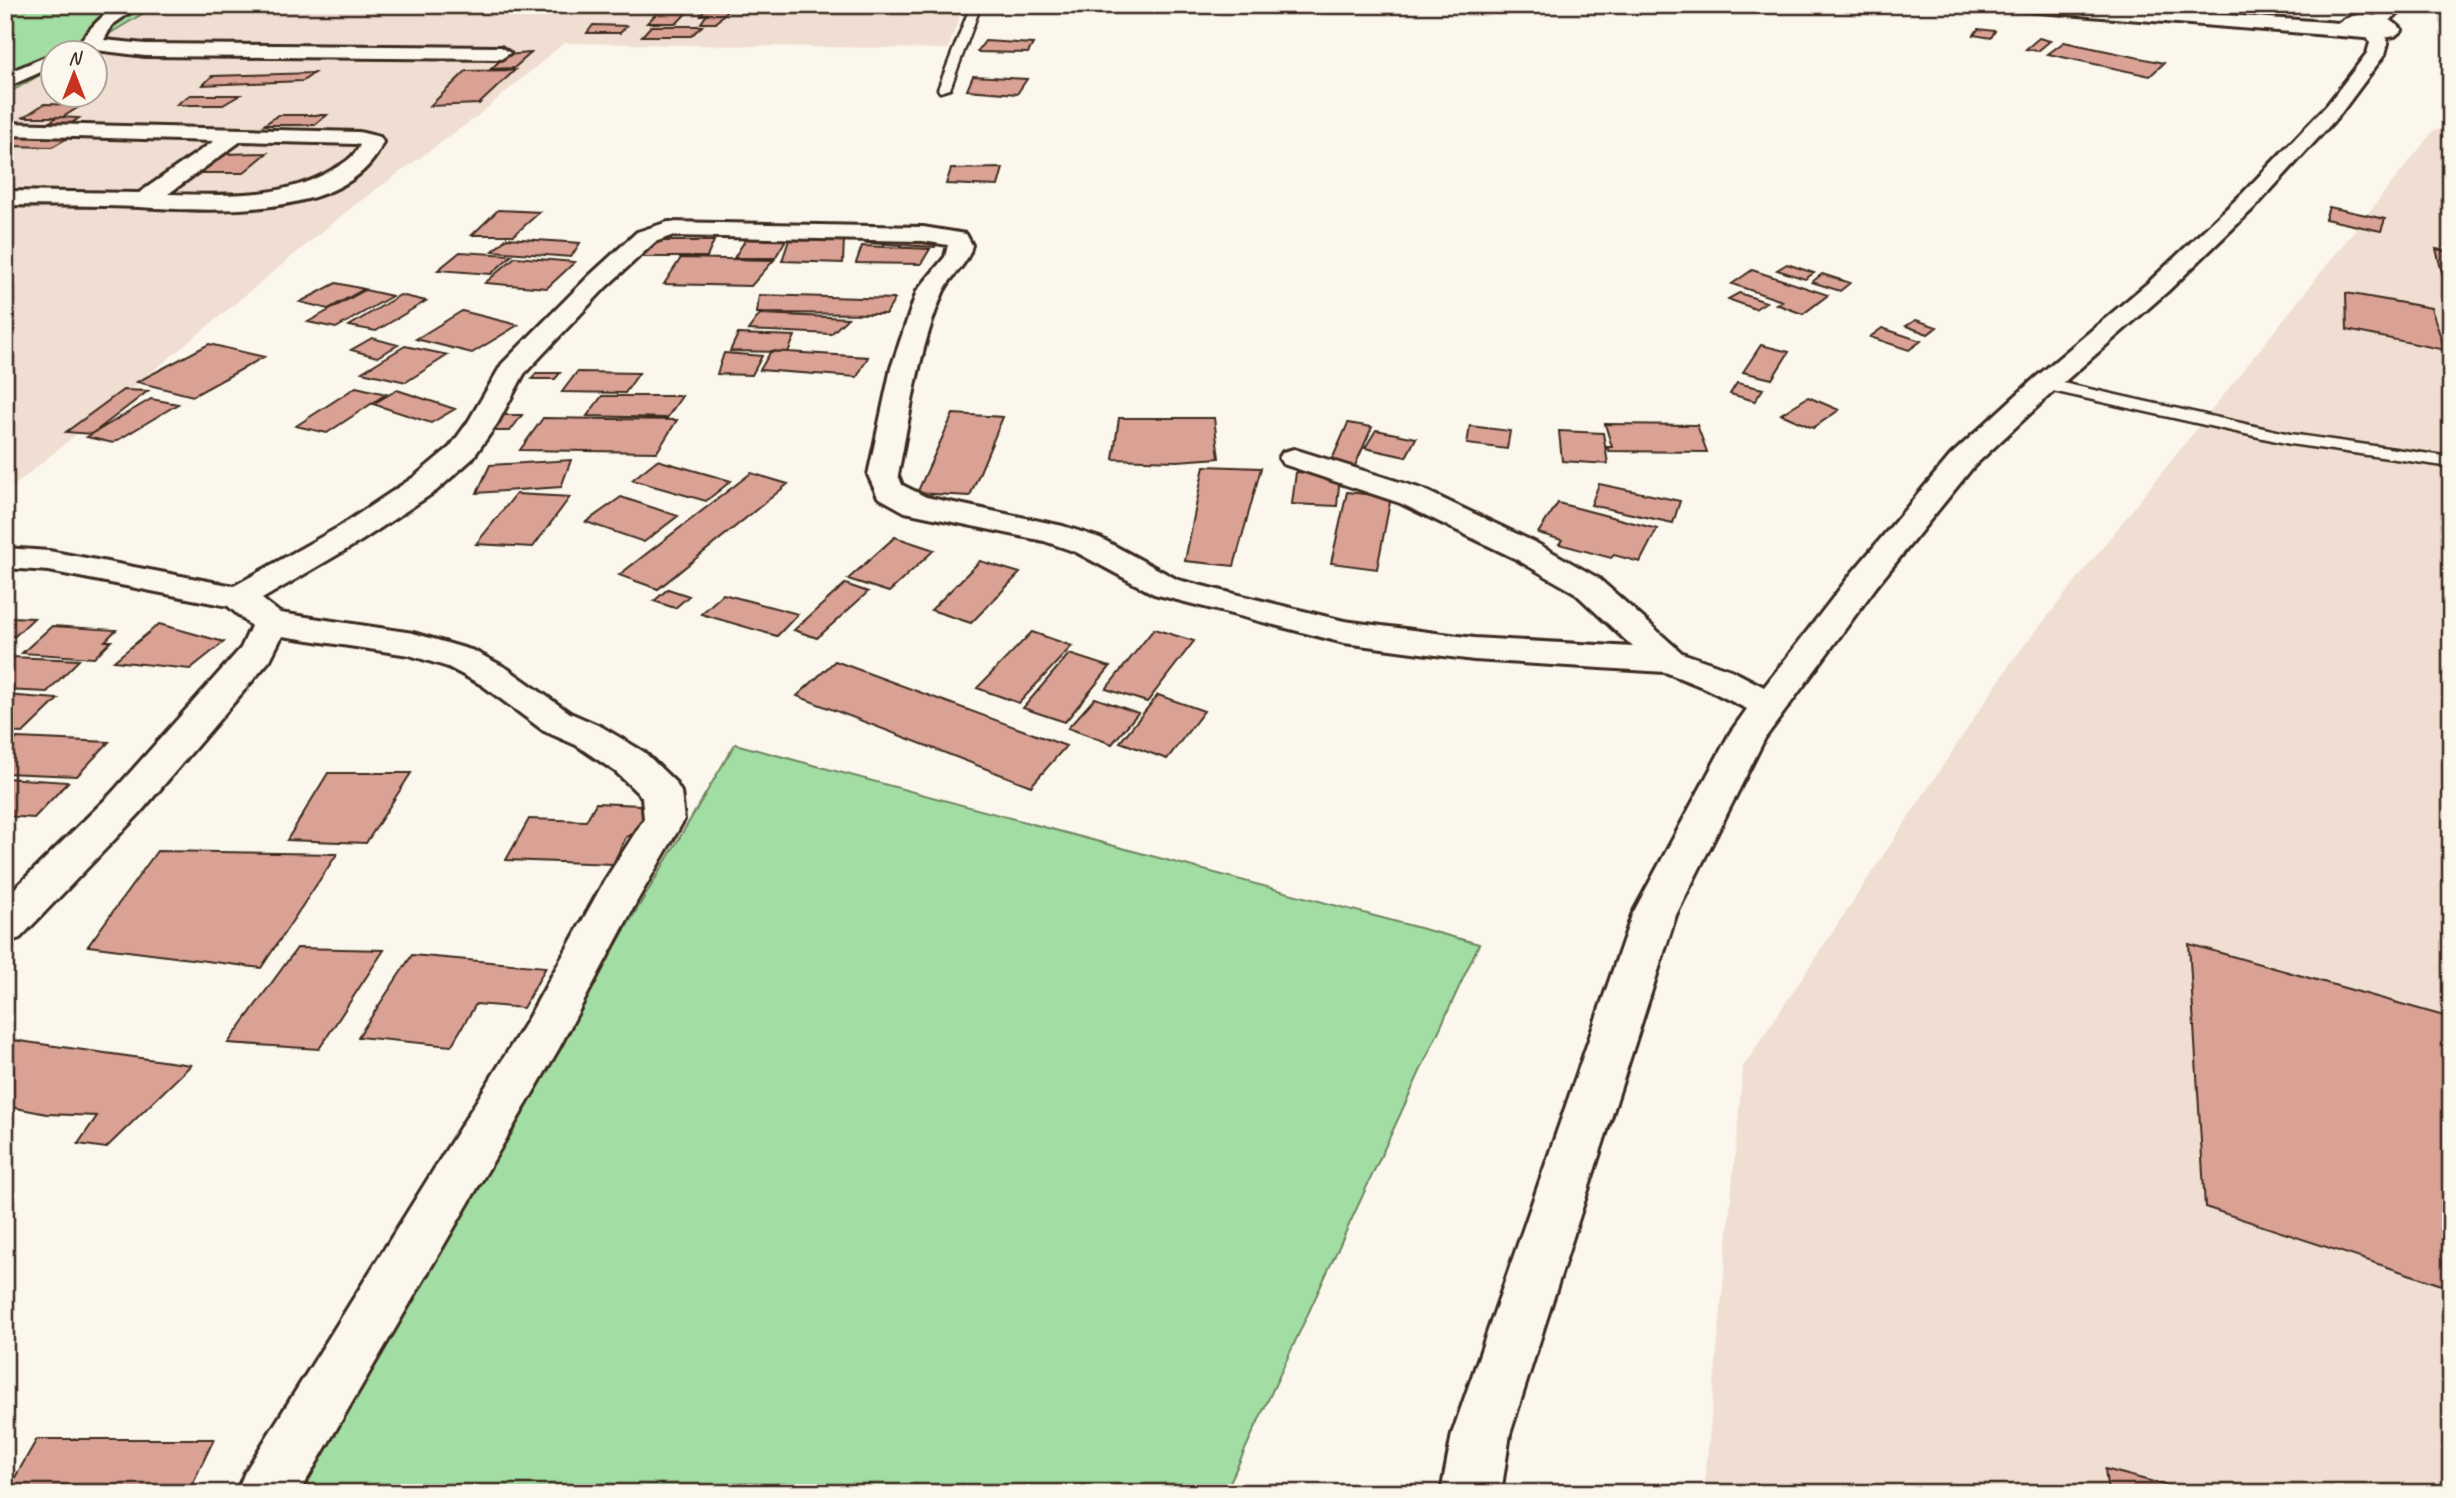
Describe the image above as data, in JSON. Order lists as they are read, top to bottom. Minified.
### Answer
{"north":"top"}
